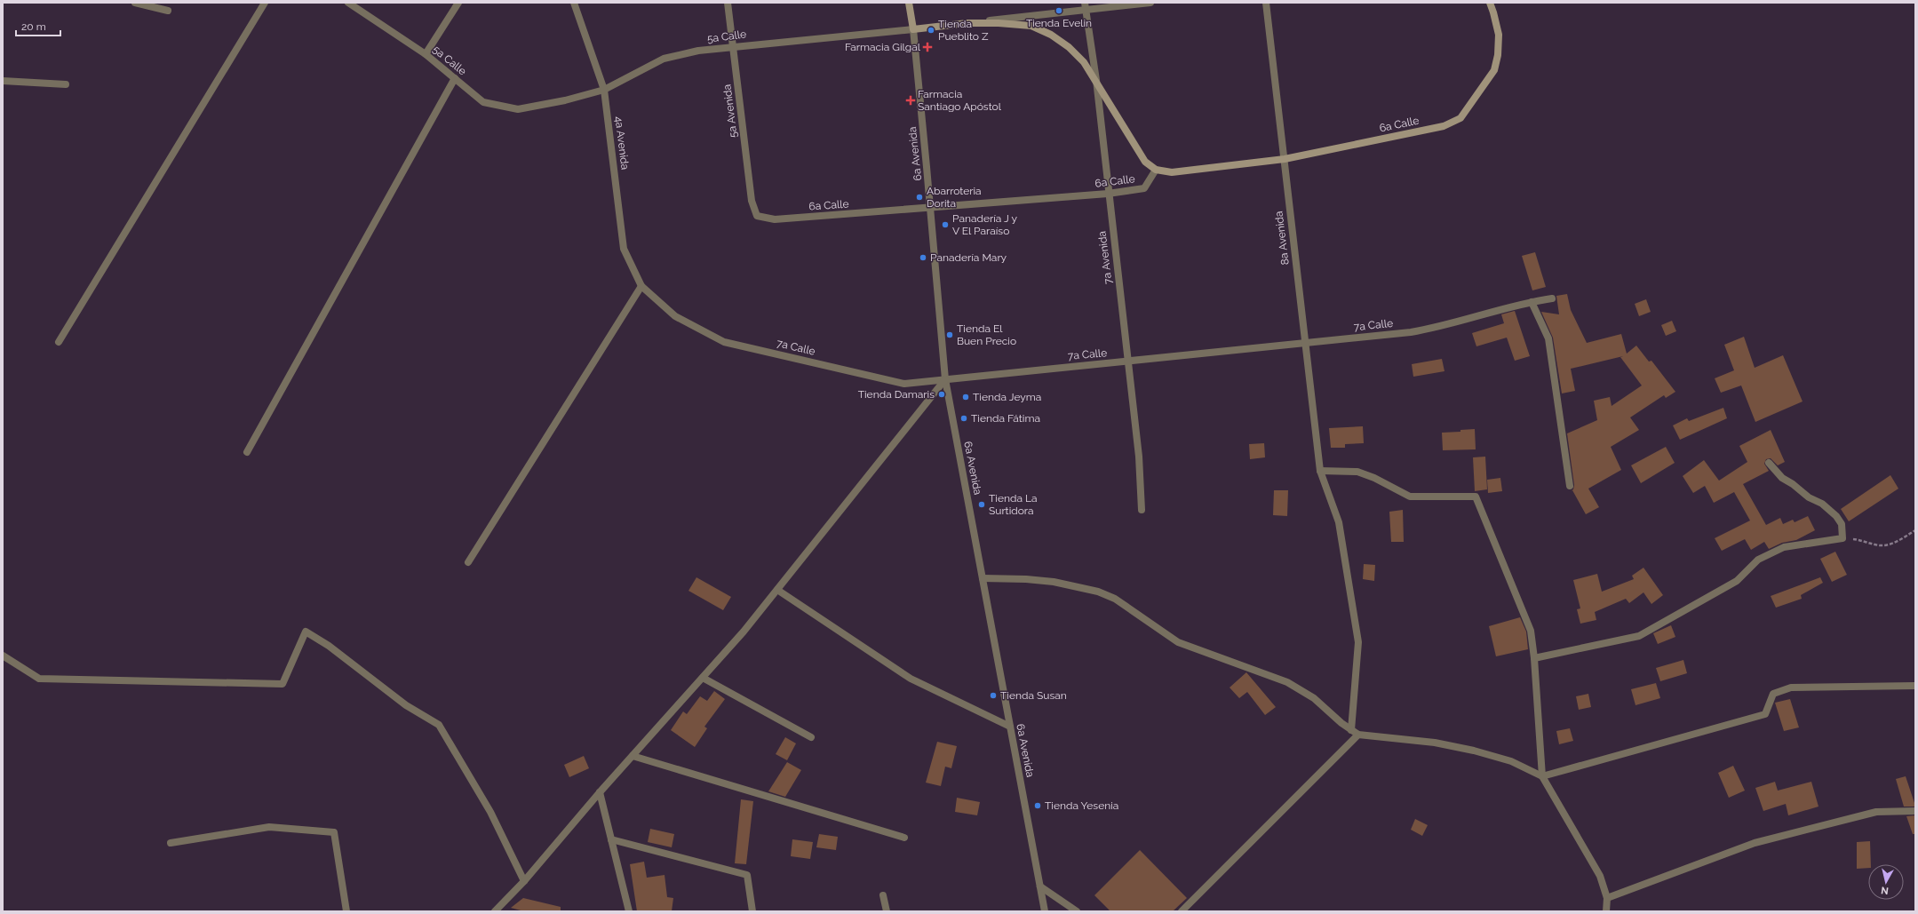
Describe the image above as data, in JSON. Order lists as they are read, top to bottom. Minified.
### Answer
{"streets":{"street":["5a Calle","5a Avenida","6a Calle","4a Avenida","6a Avenida","8a Avenida","7a Avenida","7a Calle"]},"crossings":[["5a Calle","5a Avenida"],["5a Calle","4a Avenida"],["5a Calle","6a Avenida"],["5a Calle","7a Avenida"],["5a Avenida","6a Calle"],["6a Calle","6a Avenida"],["6a Calle","8a Avenida"],["6a Calle","7a Avenida"],["4a Avenida","7a Calle"],["6a Avenida","7a Calle"],["8a Avenida","7a Calle"],["7a Avenida","7a Calle"]],"places":{"other":["Tienda Evelin","Tienda Pueblito Z","Abarroteria Dorita","Panadería J y V El Paraíso","Panadería Mary","Tienda El Buen Precio","Tienda Damaris","Tienda Jeyma","Tienda Fátima","Tienda La Surtidora","Tienda Susan","Tienda Yesenia"],"health":["Farmacia Gilgal","Farmacia Santiago Apóstol"]},"scale_bar":"20 m","north":"bottom"}
